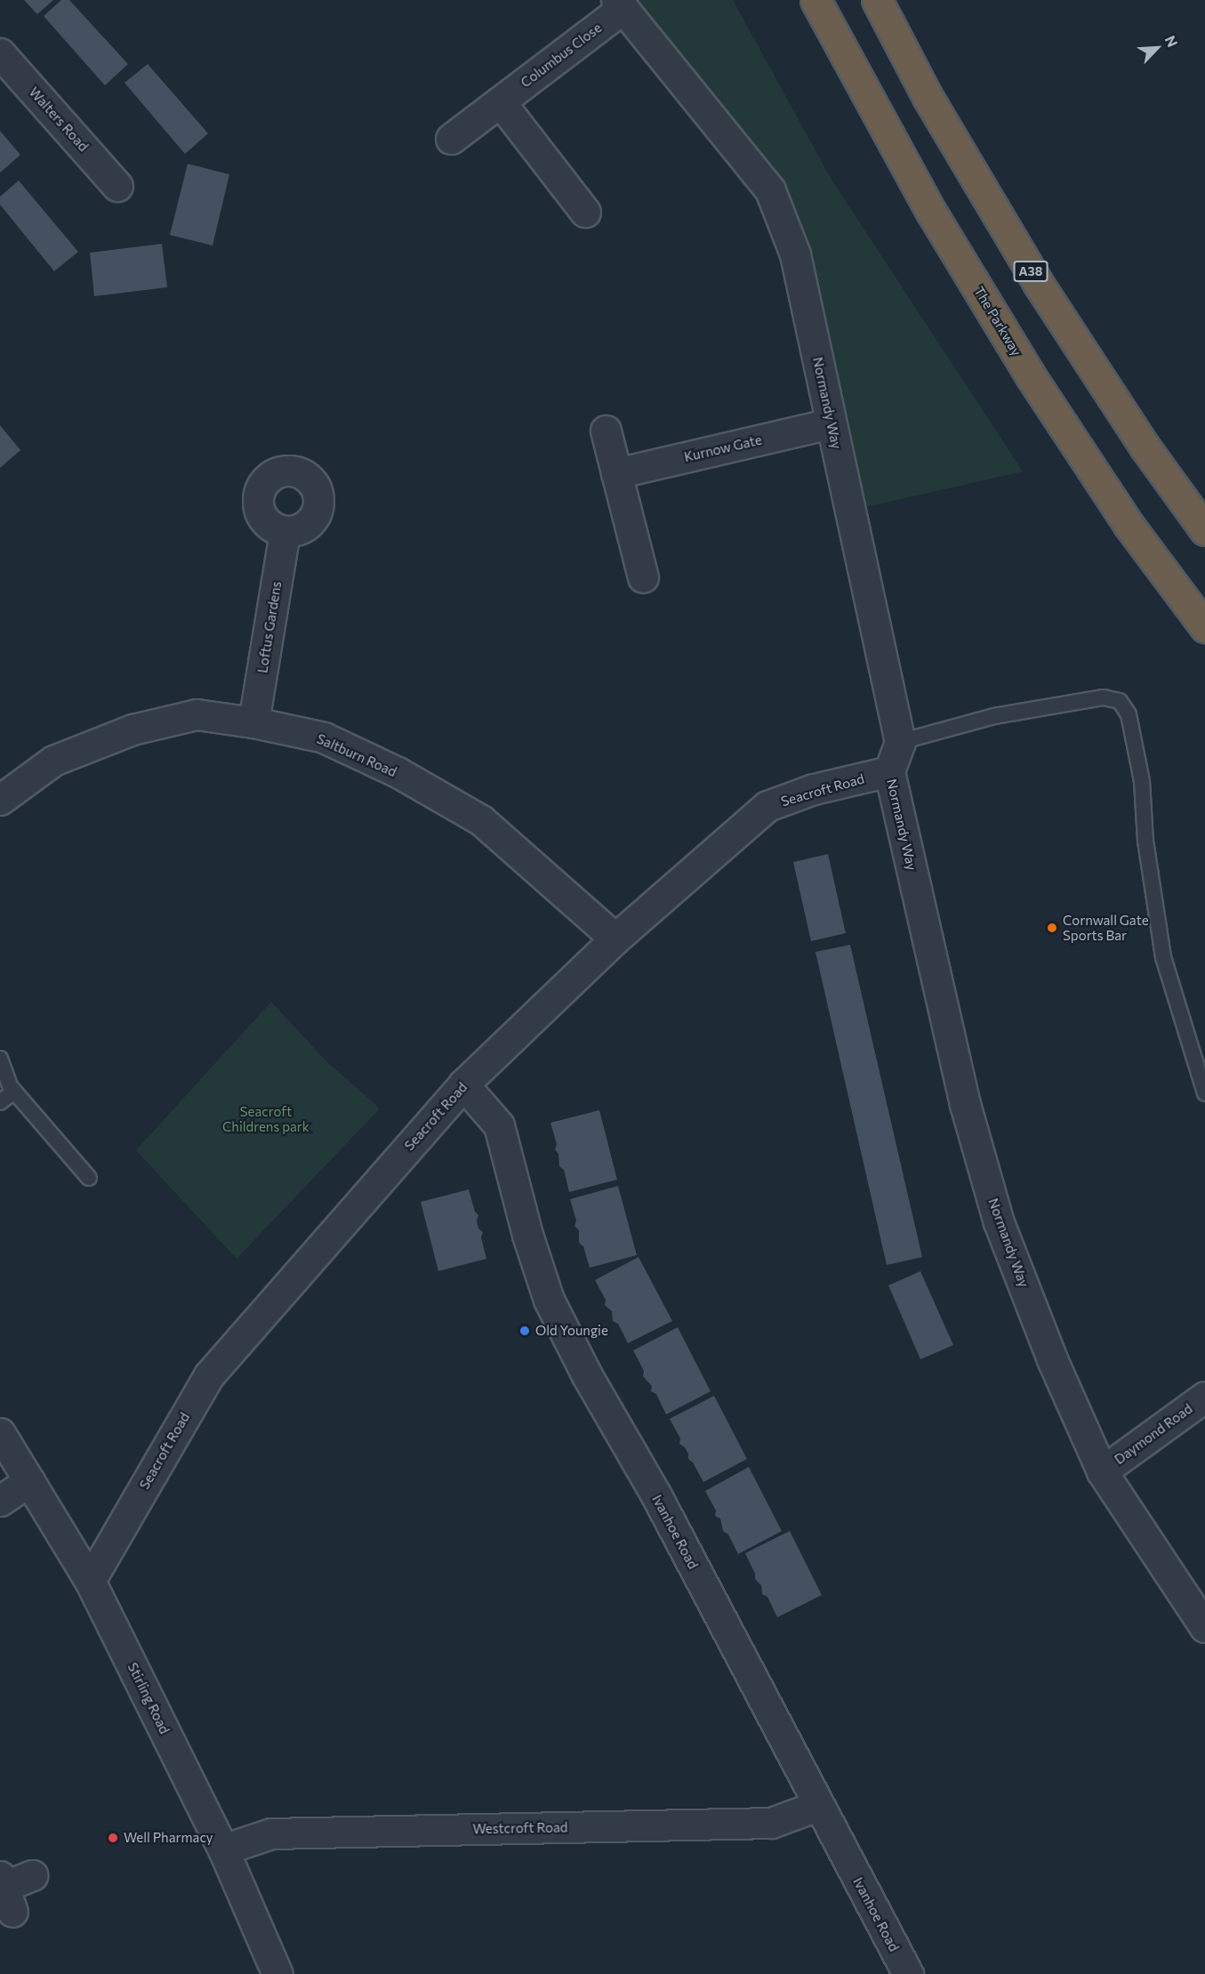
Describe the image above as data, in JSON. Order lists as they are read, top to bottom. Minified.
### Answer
{"streets":{"highway":["A38","The Parkway"],"street":["Columbus Close","Walters Road","Normandy Way","Kurnow Gate","Loftus Gardens","Saltburn Road","Seacroft Road","Daymond Road","Ivanhoe Road","Stirling Road","Westcroft Road"]},"crossings":[["Columbus Close","Normandy Way"],["Normandy Way","Kurnow Gate"],["Normandy Way","Seacroft Road"],["Normandy Way","Daymond Road"],["Loftus Gardens","Saltburn Road"],["Saltburn Road","Seacroft Road"],["Seacroft Road","Ivanhoe Road"],["Seacroft Road","Stirling Road"],["Ivanhoe Road","Westcroft Road"],["Stirling Road","Westcroft Road"]],"parks":["Seacroft Childrens park"],"places":["Cornwall Gate Sports Bar","Old Youngie","Well Pharmacy"],"north":"top right"}
